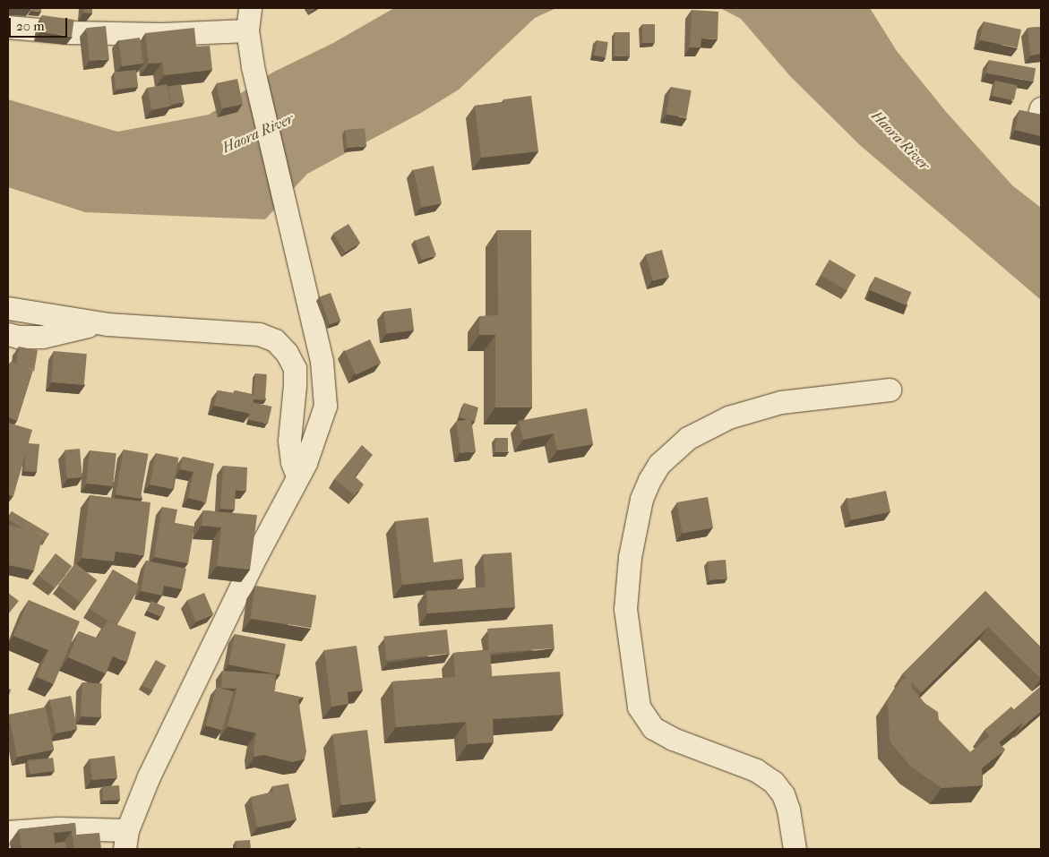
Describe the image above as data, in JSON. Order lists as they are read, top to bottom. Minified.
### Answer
{"water":["Haora River"],"scale_bar":"20 m"}
